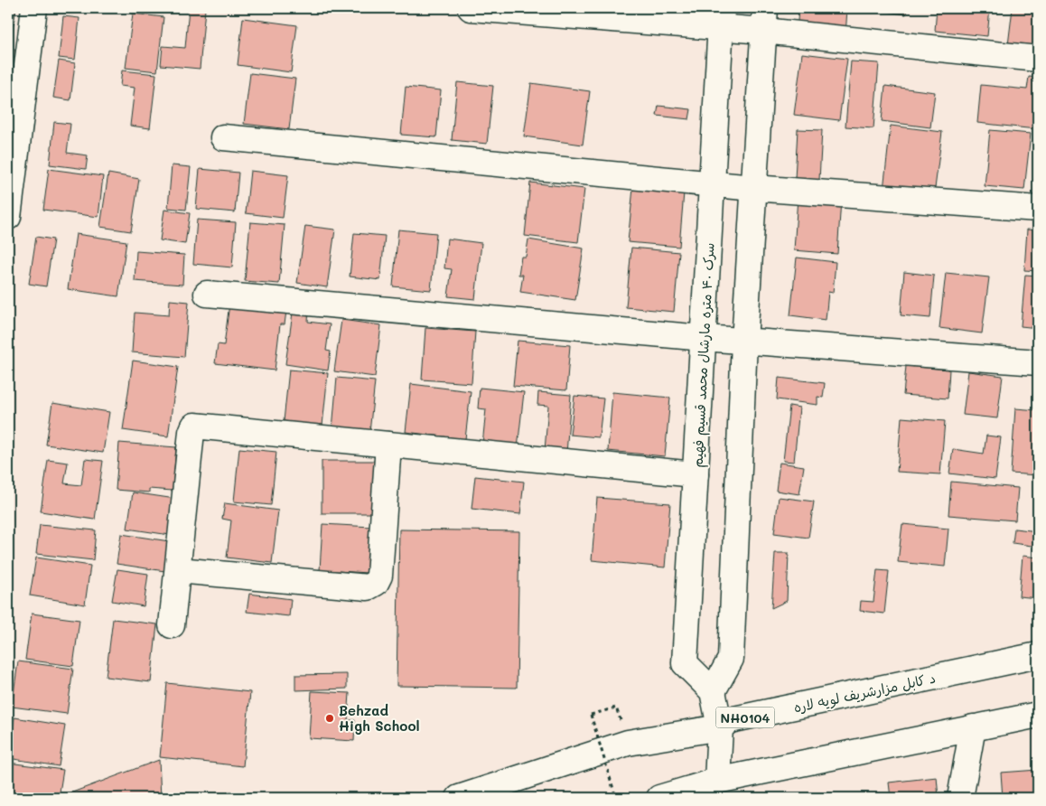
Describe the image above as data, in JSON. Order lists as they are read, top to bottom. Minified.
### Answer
{"streets":{"main road":["سرک ۴۰ متره مارشال محمد قسیم فهیم","د کابل مزارشریف لویه لاره","NH0104"]},"places":["Behzad High School"]}
